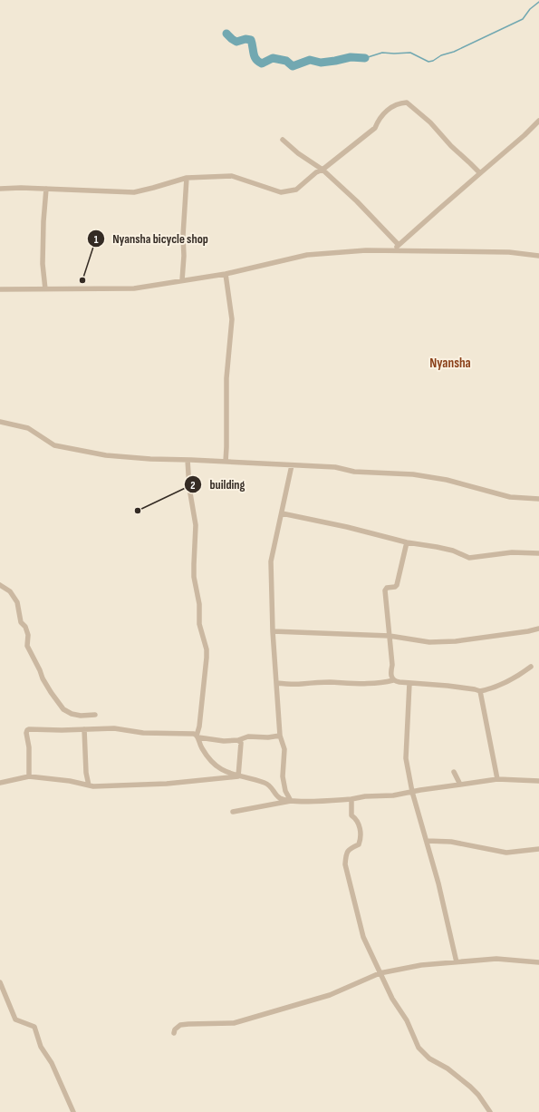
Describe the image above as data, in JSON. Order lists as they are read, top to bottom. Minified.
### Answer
{"districts":["Nyansha"],"places":["Nyansha bicycle shop","building"]}
